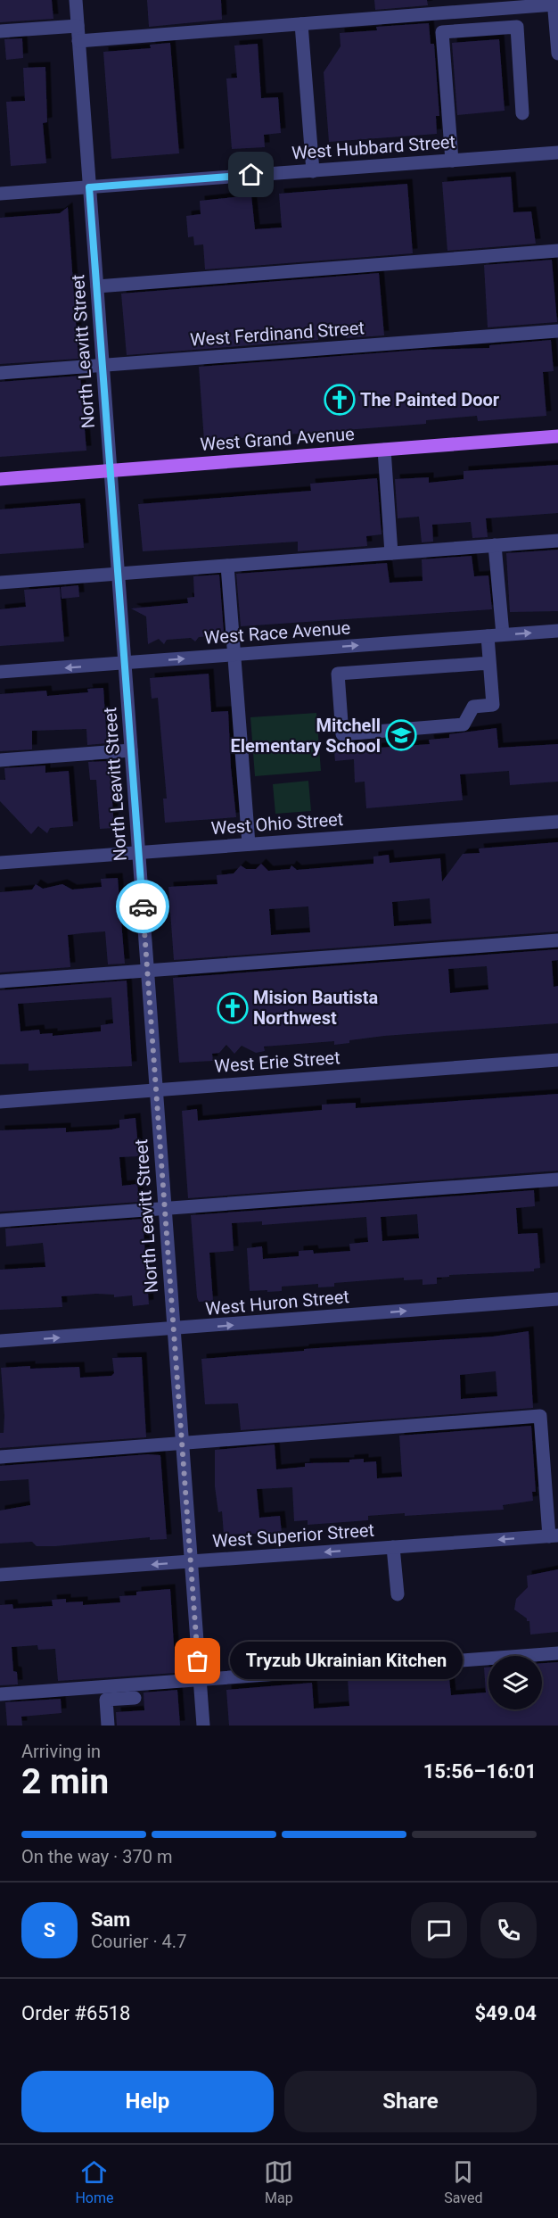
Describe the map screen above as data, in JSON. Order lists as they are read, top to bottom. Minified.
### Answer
{"streets":{"main road":["West Grand Avenue"],"street":["West Hubbard Street","West Ferdinand Street","North Leavitt Street","West Race Avenue","West Ohio Street","West Erie Street","West Huron Street","West Superior Street"]},"crossings":[["West Hubbard Street","North Leavitt Street"],["West Ferdinand Street","North Leavitt Street"],["North Leavitt Street","West Grand Avenue"],["North Leavitt Street","West Race Avenue"],["North Leavitt Street","West Ohio Street"],["North Leavitt Street","West Erie Street"],["North Leavitt Street","West Huron Street"],["North Leavitt Street","West Superior Street"]],"places":{"church":["The Painted Door","Mision Bautista Northwest"],"school or university":["Mitchell Elementary School"],"other":["Tryzub Ukrainian Kitchen"]},"page":{"bubble":"Tryzub Ukrainian Kitchen","heading":["2 min","Arriving in","15:56–16:01"],"panel":["Sam","Courier · 4.7","Order #6518","$49.04"],"bar":"On the way · 370 m","round":"S","buttons":["Help","Share"],"tabs":["Home","Map","Saved"]}}
